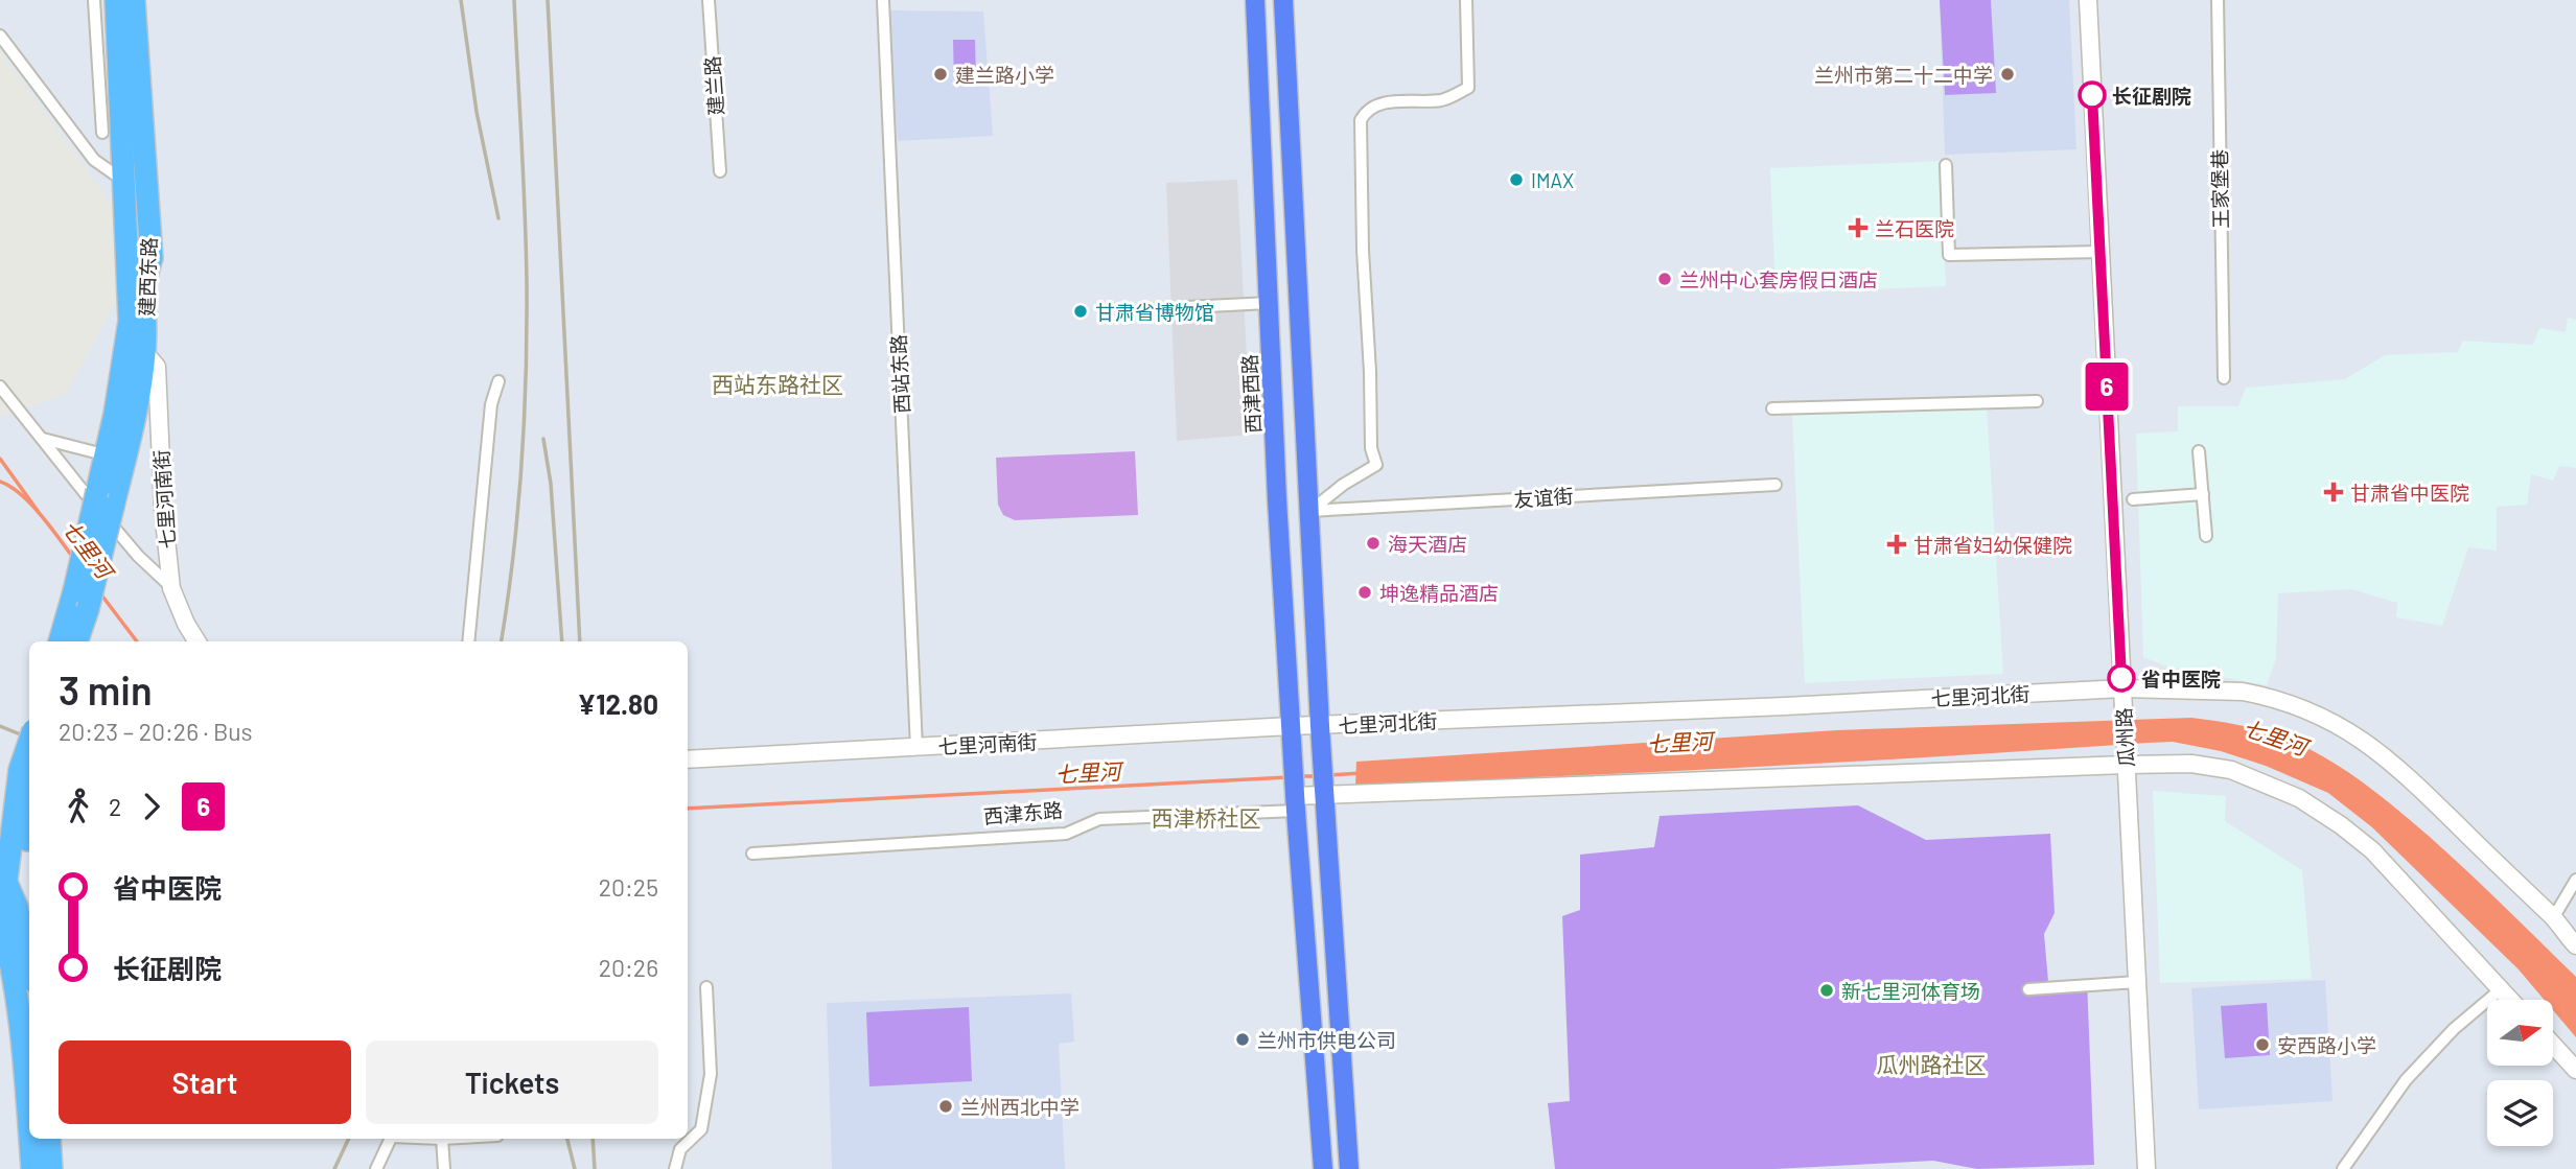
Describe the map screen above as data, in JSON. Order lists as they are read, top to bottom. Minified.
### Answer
{"streets":{"highway":["建西东路"],"main road":["西津西路"],"street":["建兰路","王家堡巷","西站东路","友谊街","七里河南街","七里河北街","瓜州路","西津东路"]},"crossings":[["建西东路","七里河南街"],["西站东路","七里河南街"],["西津西路","七里河南街"],["西津西路","七里河北街"],["西津西路","西津东路"],["七里河南街","七里河北街"],["七里河北街","瓜州路"]],"districts":["西站东路社区","西津桥社区","瓜州路社区"],"water":["七里河"],"places":{"other":["建兰路小学","兰州市第二十二中学","长征剧院","IMAX","兰州中心套房假日酒店","甘肃省博物馆","海天酒店","坤逸精品酒店","省中医院","新七里河体育场","兰州市供电公司","安西路小学","兰州西北中学"],"health":["兰石医院","甘肃省中医院","甘肃省妇幼保健院"]},"lines":["bus line 6"],"north":"right","page":{"on_map":"6","heading":["3 min","20:23 – 20:26 · Bus","¥12.80"],"legs":["2","6"],"list":[{"name":"省中医院","value":"20:25"},{"name":"长征剧院","value":"20:26"}],"buttons":["Start","Tickets"]}}
